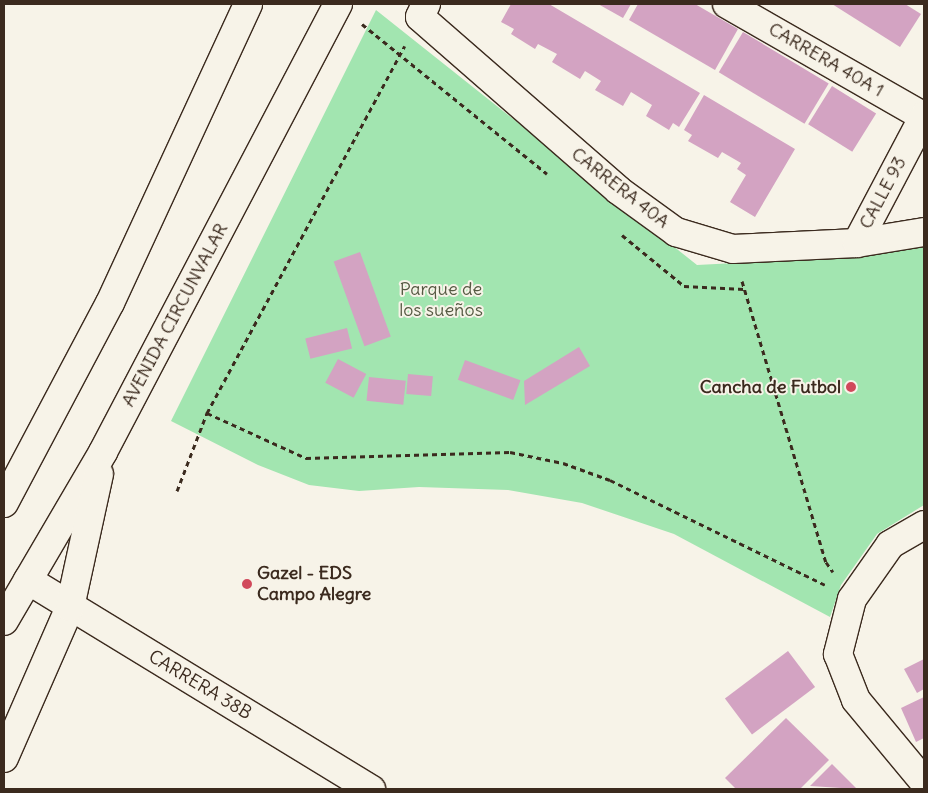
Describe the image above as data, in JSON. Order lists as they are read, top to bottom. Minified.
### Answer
{"streets":{"main road":["CARRERA 40A 1","CARRERA 40A","CALLE 93","AVENIDA CIRCUNVALAR","CARRERA 38B"]},"crossings":[["CARRERA 40A 1","CALLE 93"],["CARRERA 40A","CALLE 93"],["AVENIDA CIRCUNVALAR","CARRERA 38B"]],"parks":["Parque de los sueños"],"places":["Cancha de Futbol","Gazel - EDS Campo Alegre"]}
